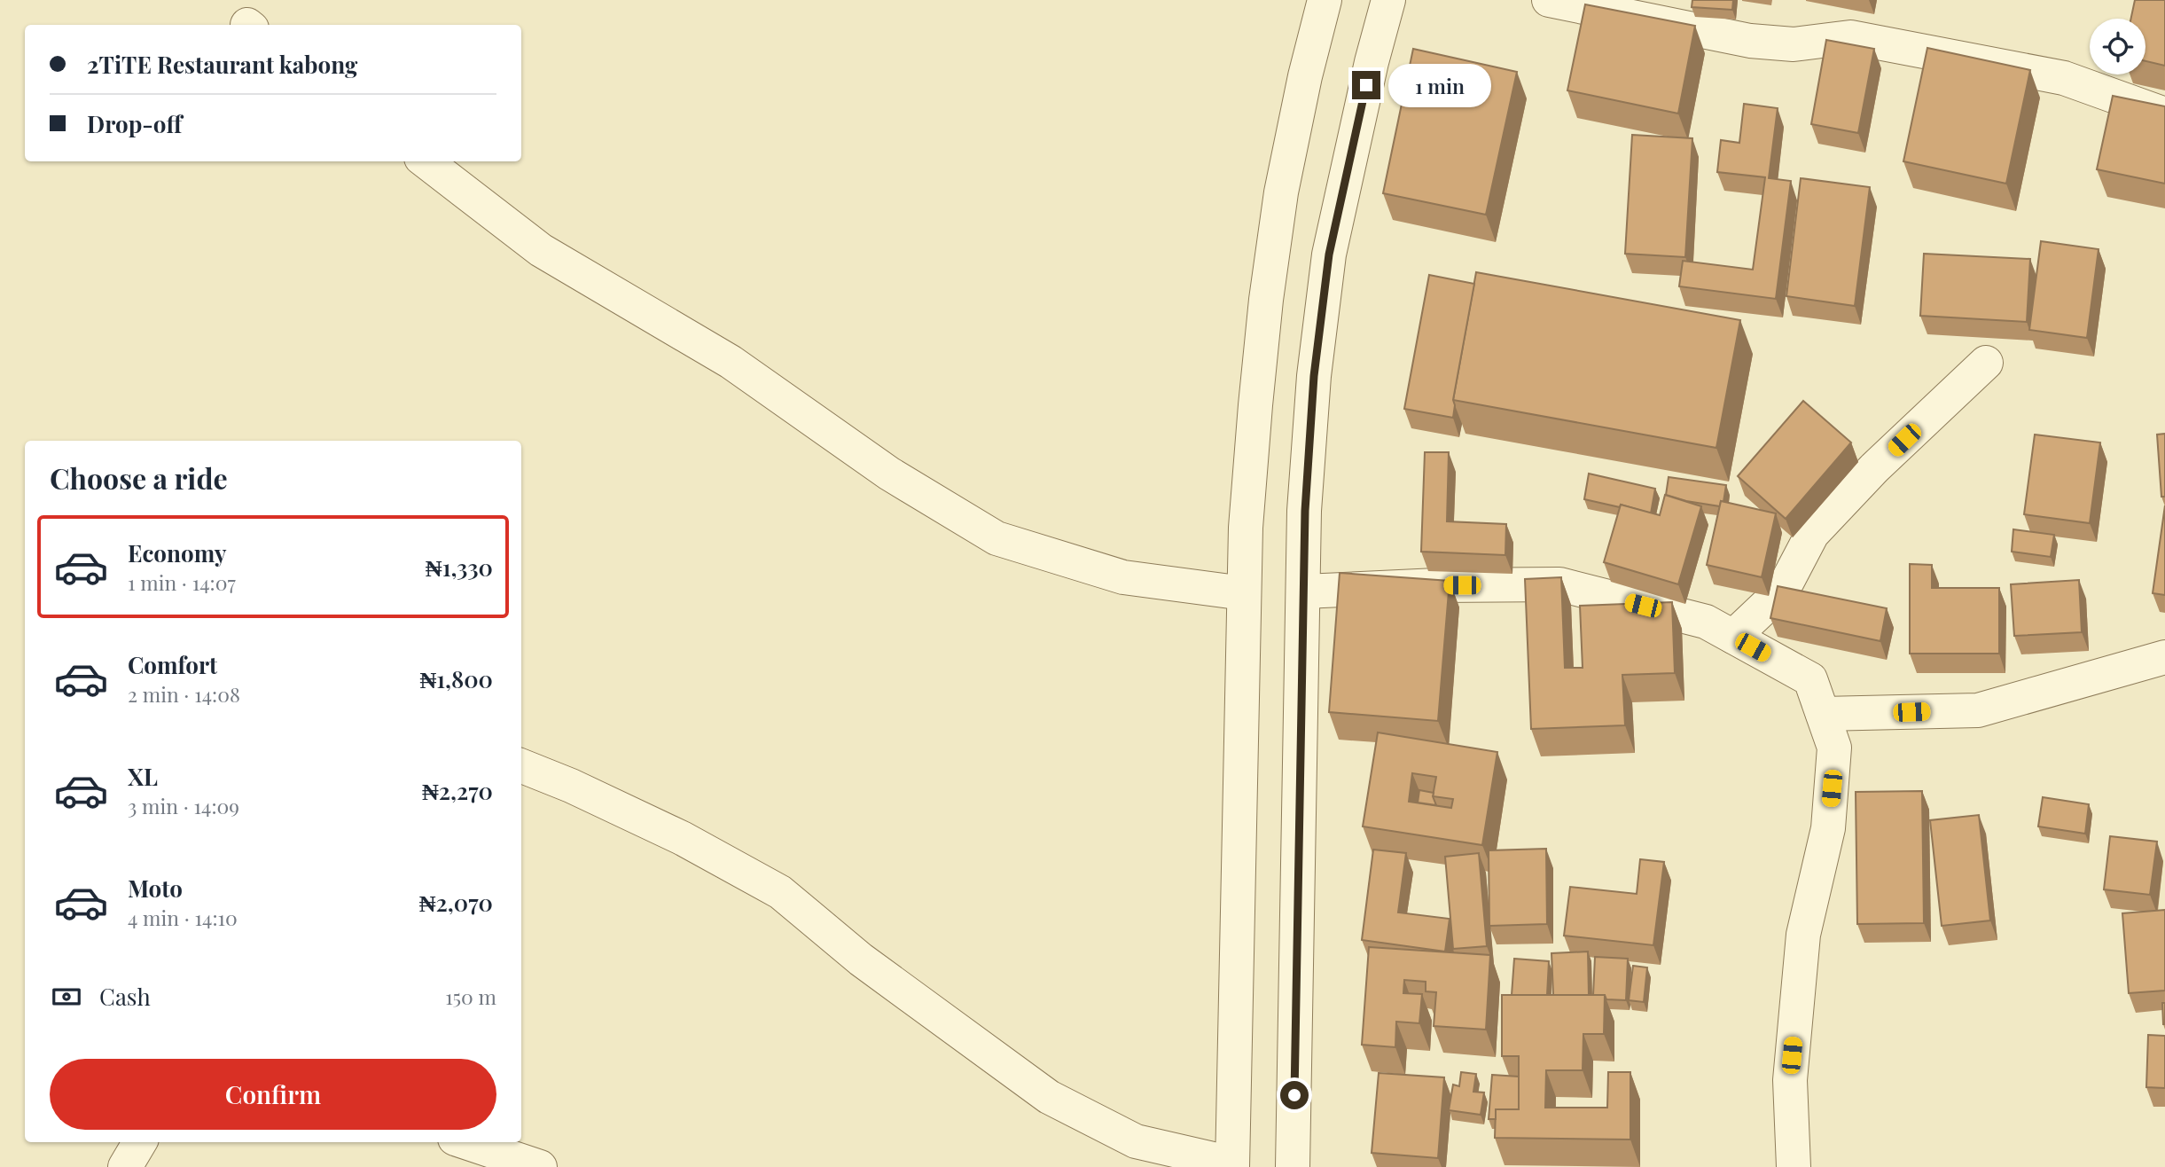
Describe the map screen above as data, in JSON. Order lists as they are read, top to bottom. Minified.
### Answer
{"page":{"banner":["2TiTE Restaurant kabong","Drop-off"],"bubble":"1 min","heading":"Choose a ride","list":[{"name":"Economy","note":"1 min · 14:07","value":"₦1,330"},{"name":"Comfort","note":"2 min · 14:08","value":"₦1,800"},{"name":"XL","note":"3 min · 14:09","value":"₦2,270"},{"name":"Moto","note":"4 min · 14:10","value":"₦2,070"}],"pay":["Cash","150 m"],"buttons":"Confirm"}}
